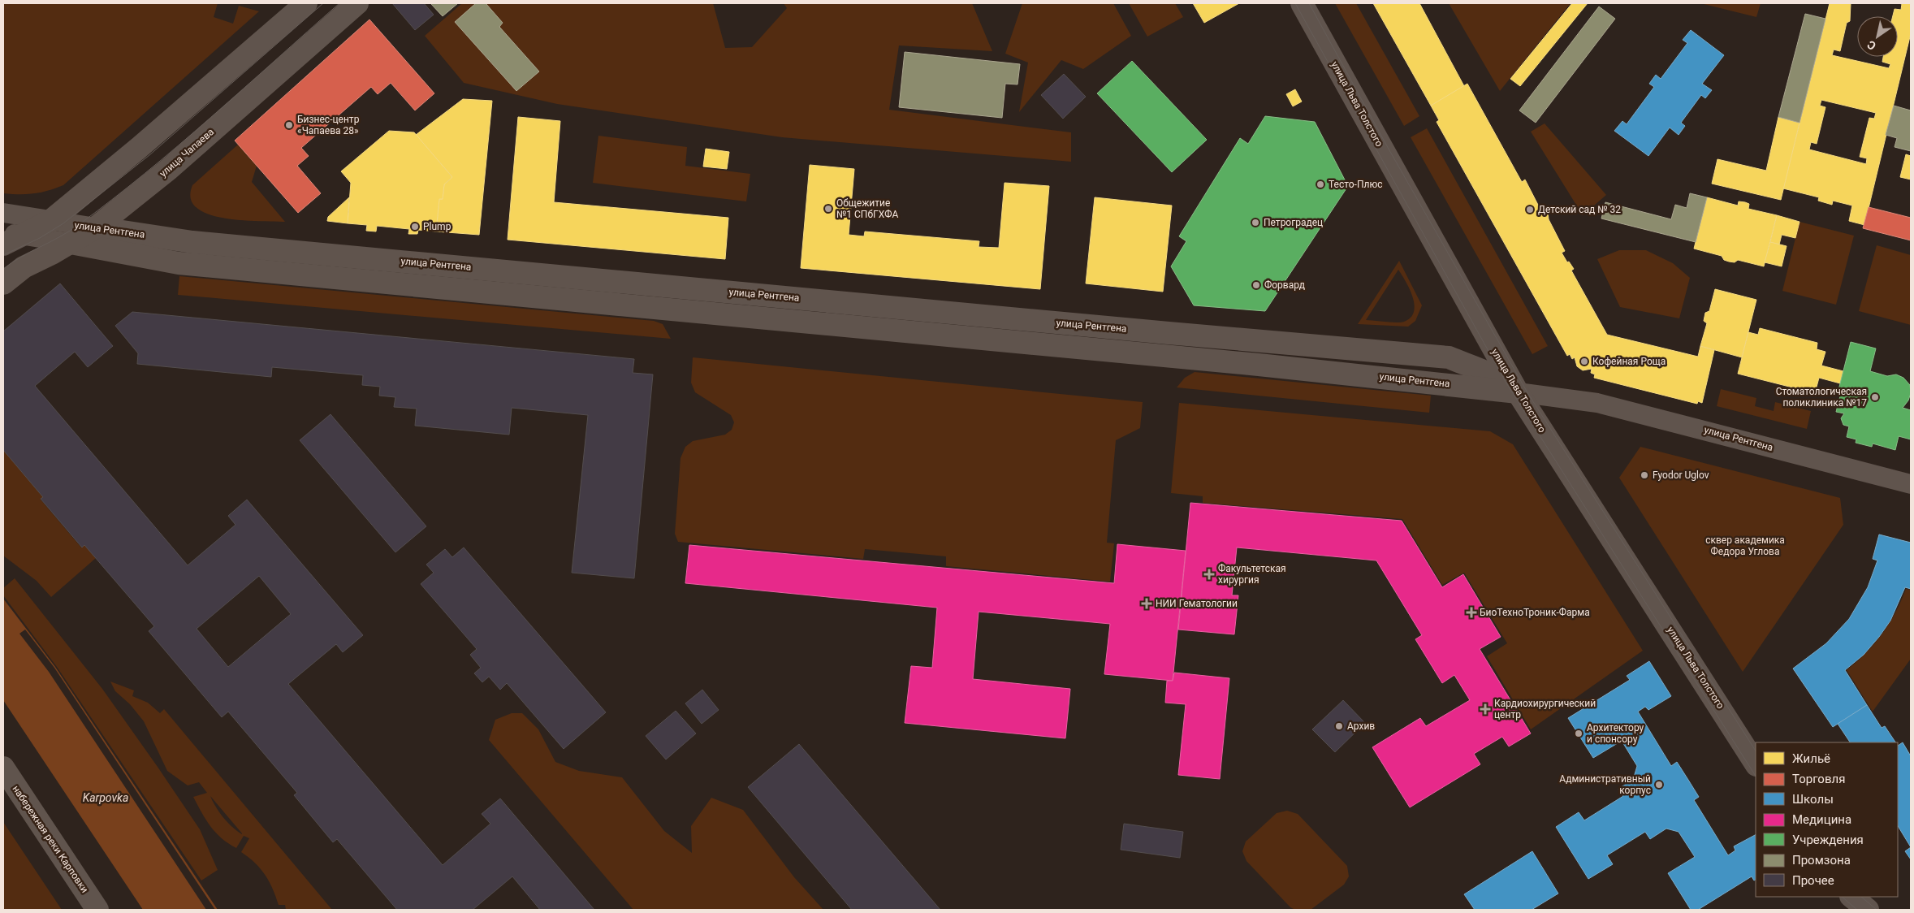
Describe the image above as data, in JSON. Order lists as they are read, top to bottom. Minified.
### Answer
{"streets":{"street":["улица Льва Толстого","улица Чапаева","улица Рентгена","набережная реки Карповки"]},"crossings":[["улица Льва Толстого","улица Рентгена"],["улица Чапаева","улица Рентгена"]],"water":["Karpovka"],"parks":["сквер академика Федора Углова"],"places":{"other":["Бизнес-центр «Чапаева 28»","Тесто-Плюс","Общежитие №1 СПбГХФА","Детский сад № 32","Петроградец","Plump","Форвард","Кофейная Роща","Стоматологическая поликлиника №17","Fyodor Uglov","Архив","Архитектору и спонсору","Административный корпус"],"health":["Факультетская хирургия","НИИ Гематологии","БиоТехноТроник-Фарма","Кардиохирургический центр"]},"legend":["Жильё","Торговля","Школы","Медицина","Учреждения","Промзона","Прочее"],"north":"bottom left"}
